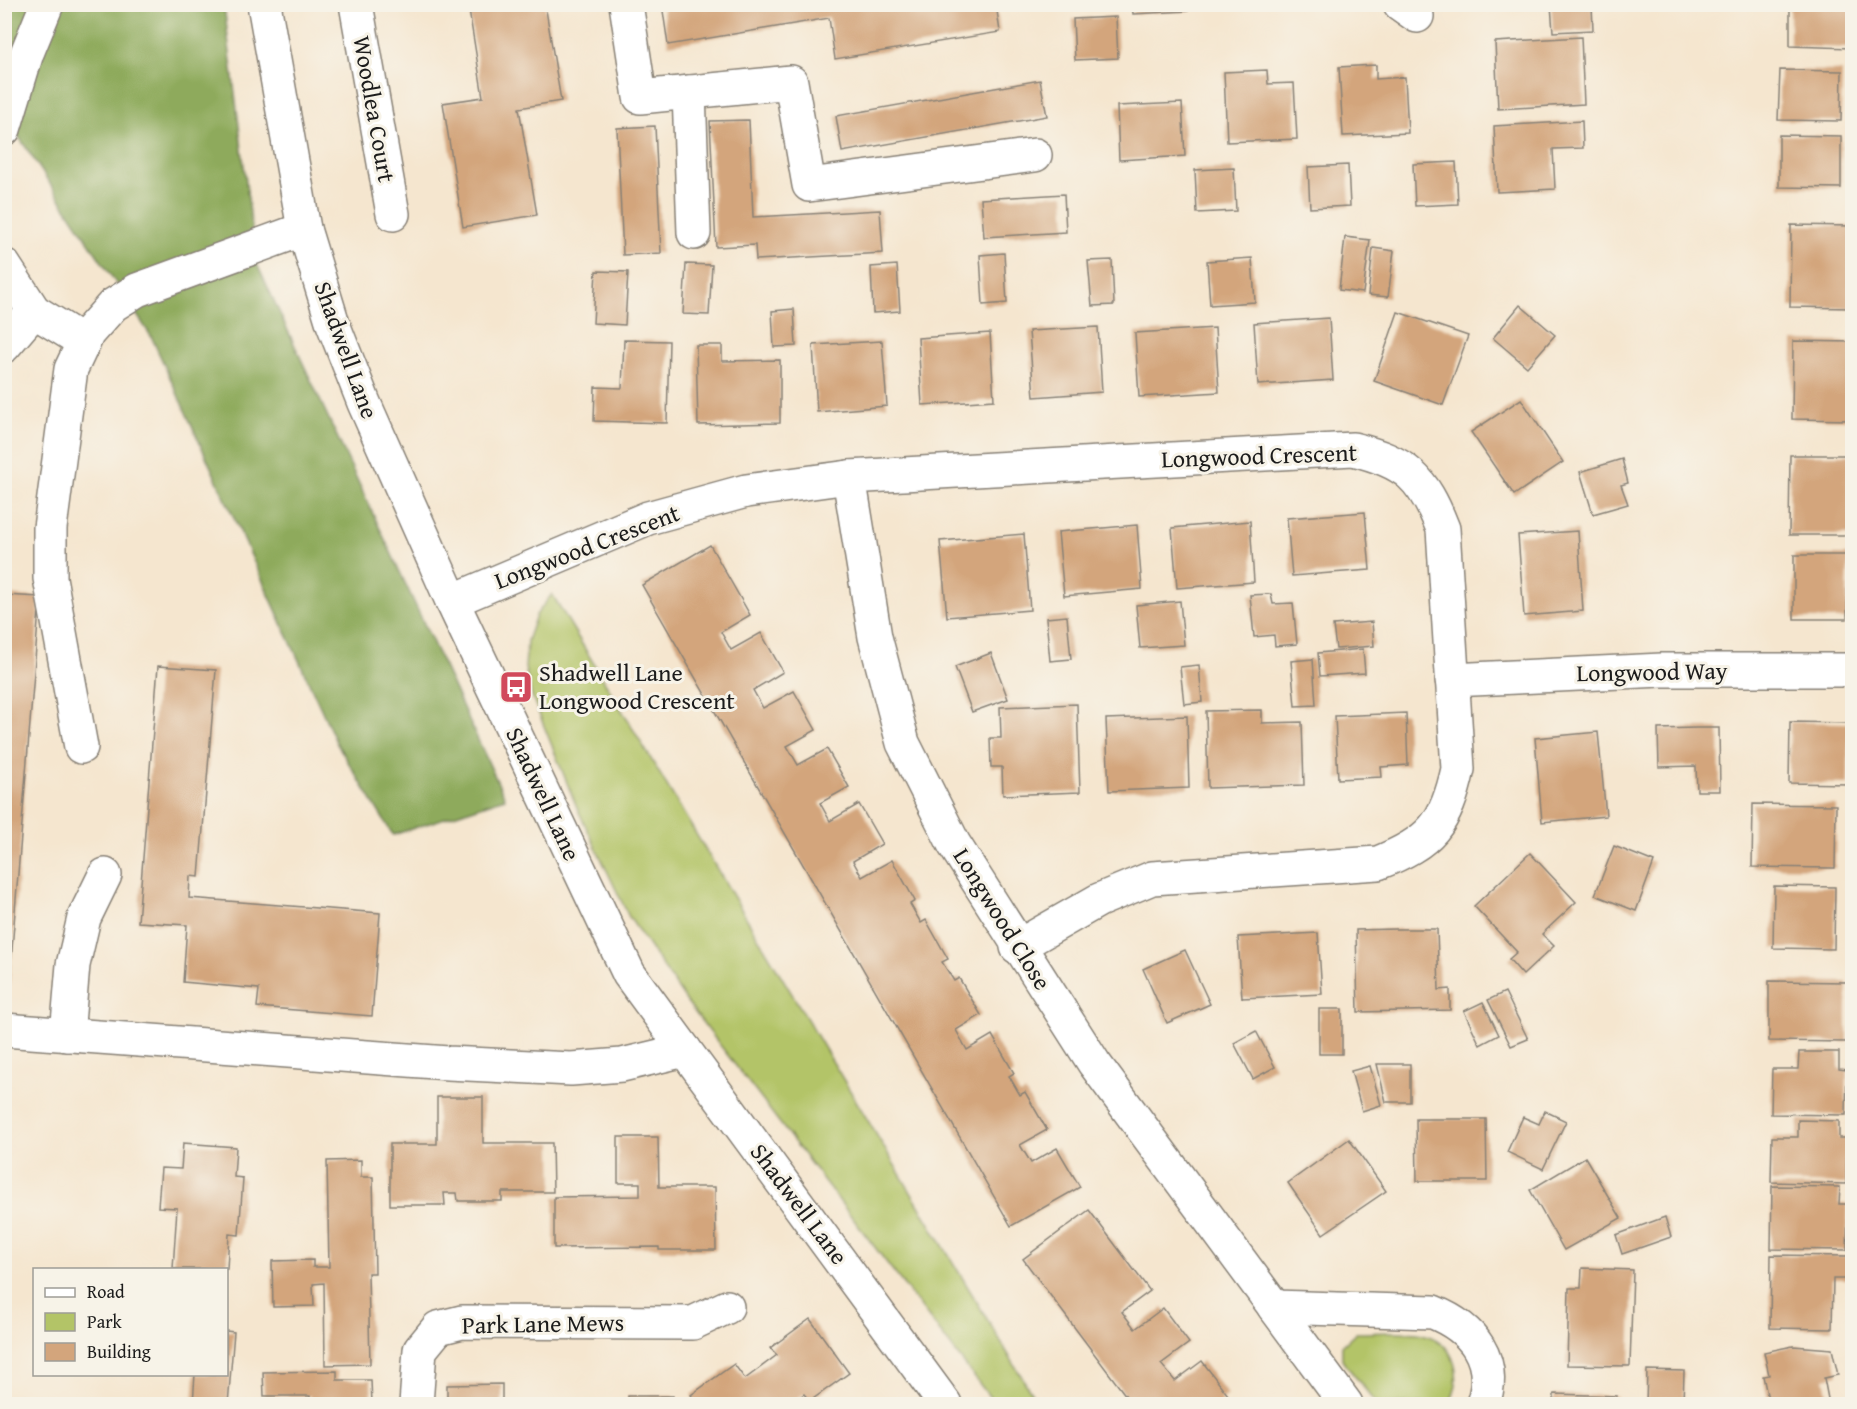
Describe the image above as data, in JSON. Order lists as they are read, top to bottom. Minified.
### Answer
{"streets":{"street":["Woodlea Court","Shadwell Lane","Longwood Crescent","Longwood Way","Longwood Close","Park Lane Mews"]},"crossings":[["Shadwell Lane","Longwood Crescent"],["Longwood Crescent","Longwood Way"],["Longwood Crescent","Longwood Close"]],"places":{"bus stop":["Shadwell Lane Longwood Crescent"]},"legend":["Road","Park","Building"]}
